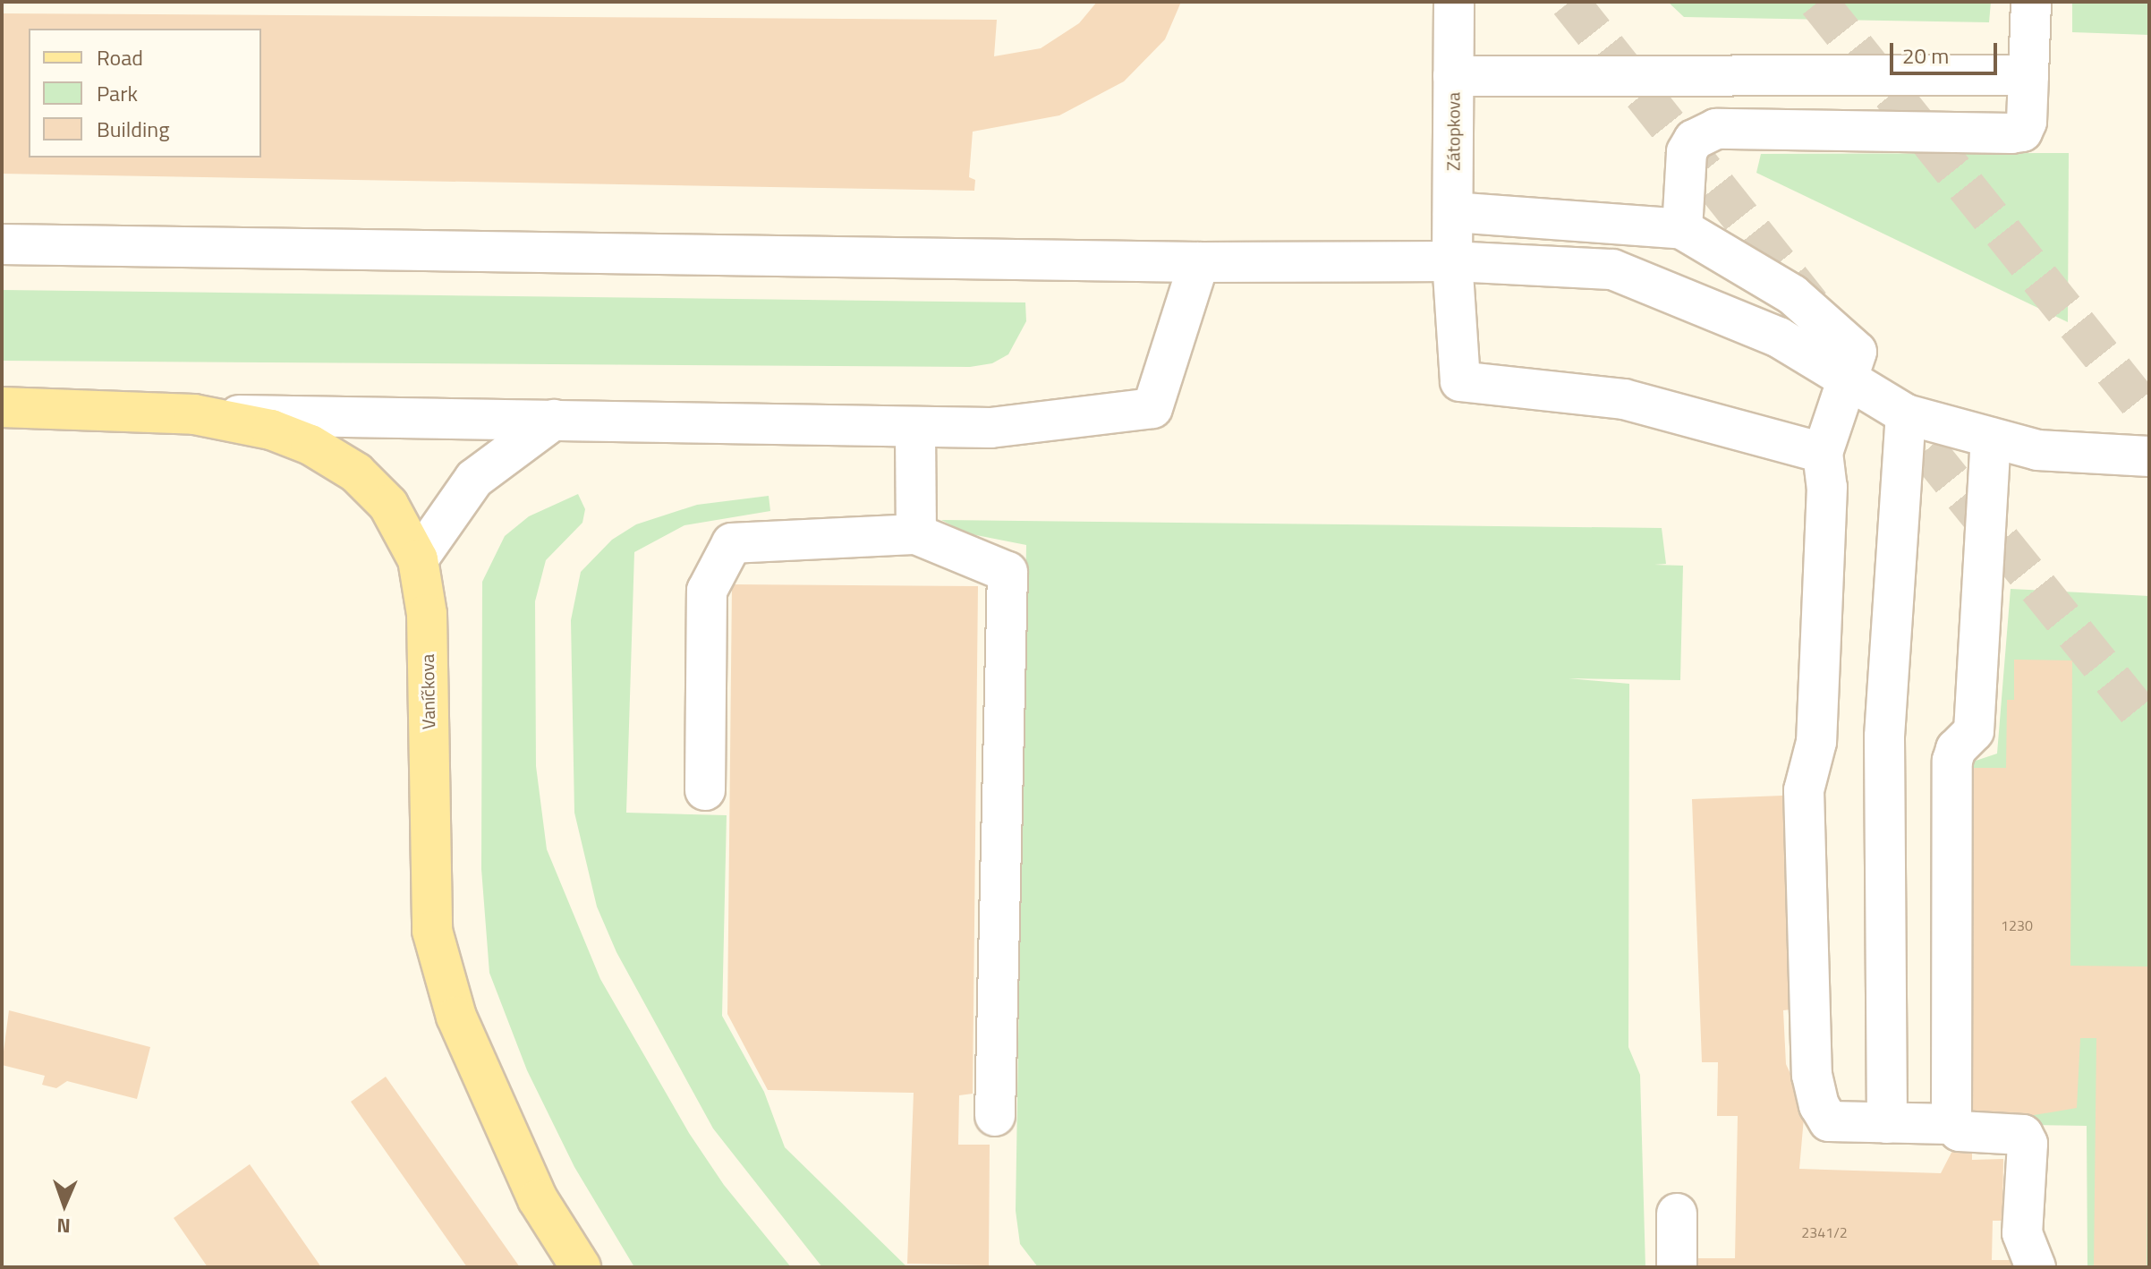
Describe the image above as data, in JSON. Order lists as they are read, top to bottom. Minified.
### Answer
{"streets":{"main road":["Vaníčkova"],"street":["Zátopkova"]},"house_numbers":["1230","2341/2"],"legend":["Road","Park","Building"],"scale_bar":"20 m","north":"bottom"}
